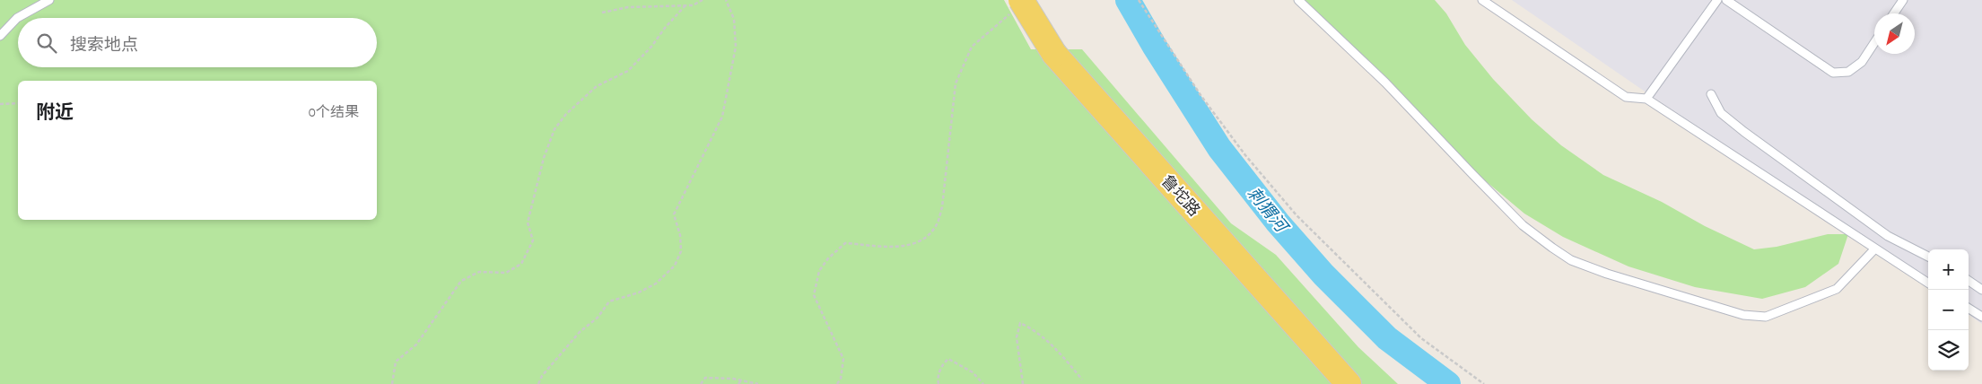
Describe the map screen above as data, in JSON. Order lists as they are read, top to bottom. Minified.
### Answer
{"streets":{"main road":["鲁坨路"]},"water":["刺猬河"],"north":"bottom left","page":{"search":"搜索地点","heading":["附近","0个结果"],"map_buttons":["+","−"]}}
